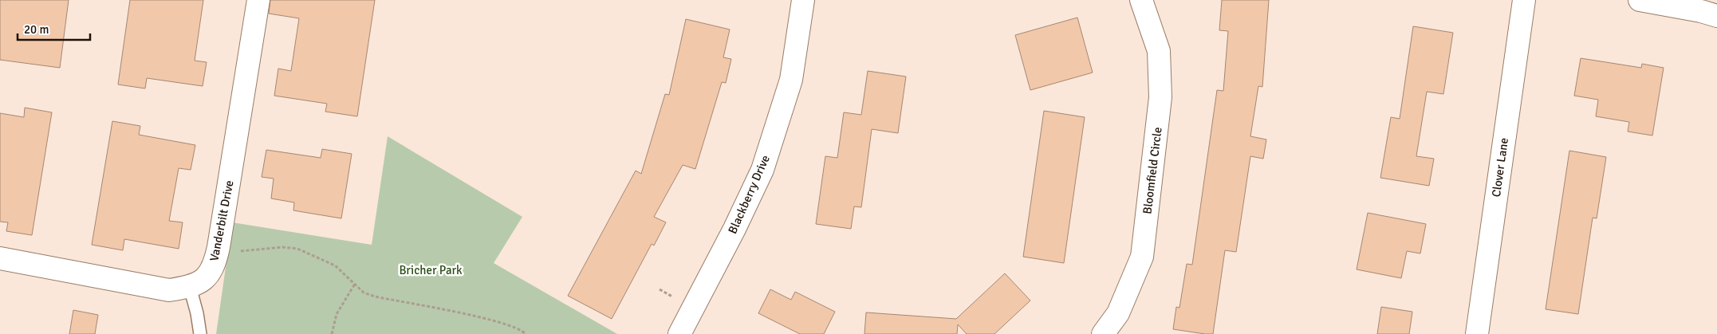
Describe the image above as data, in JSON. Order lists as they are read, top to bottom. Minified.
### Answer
{"streets":{"street":["Clover Lane","Bloomfield Circle","Blackberry Drive","Vanderbilt Drive"]},"parks":["Bricher Park"],"scale_bar":"20 m"}
